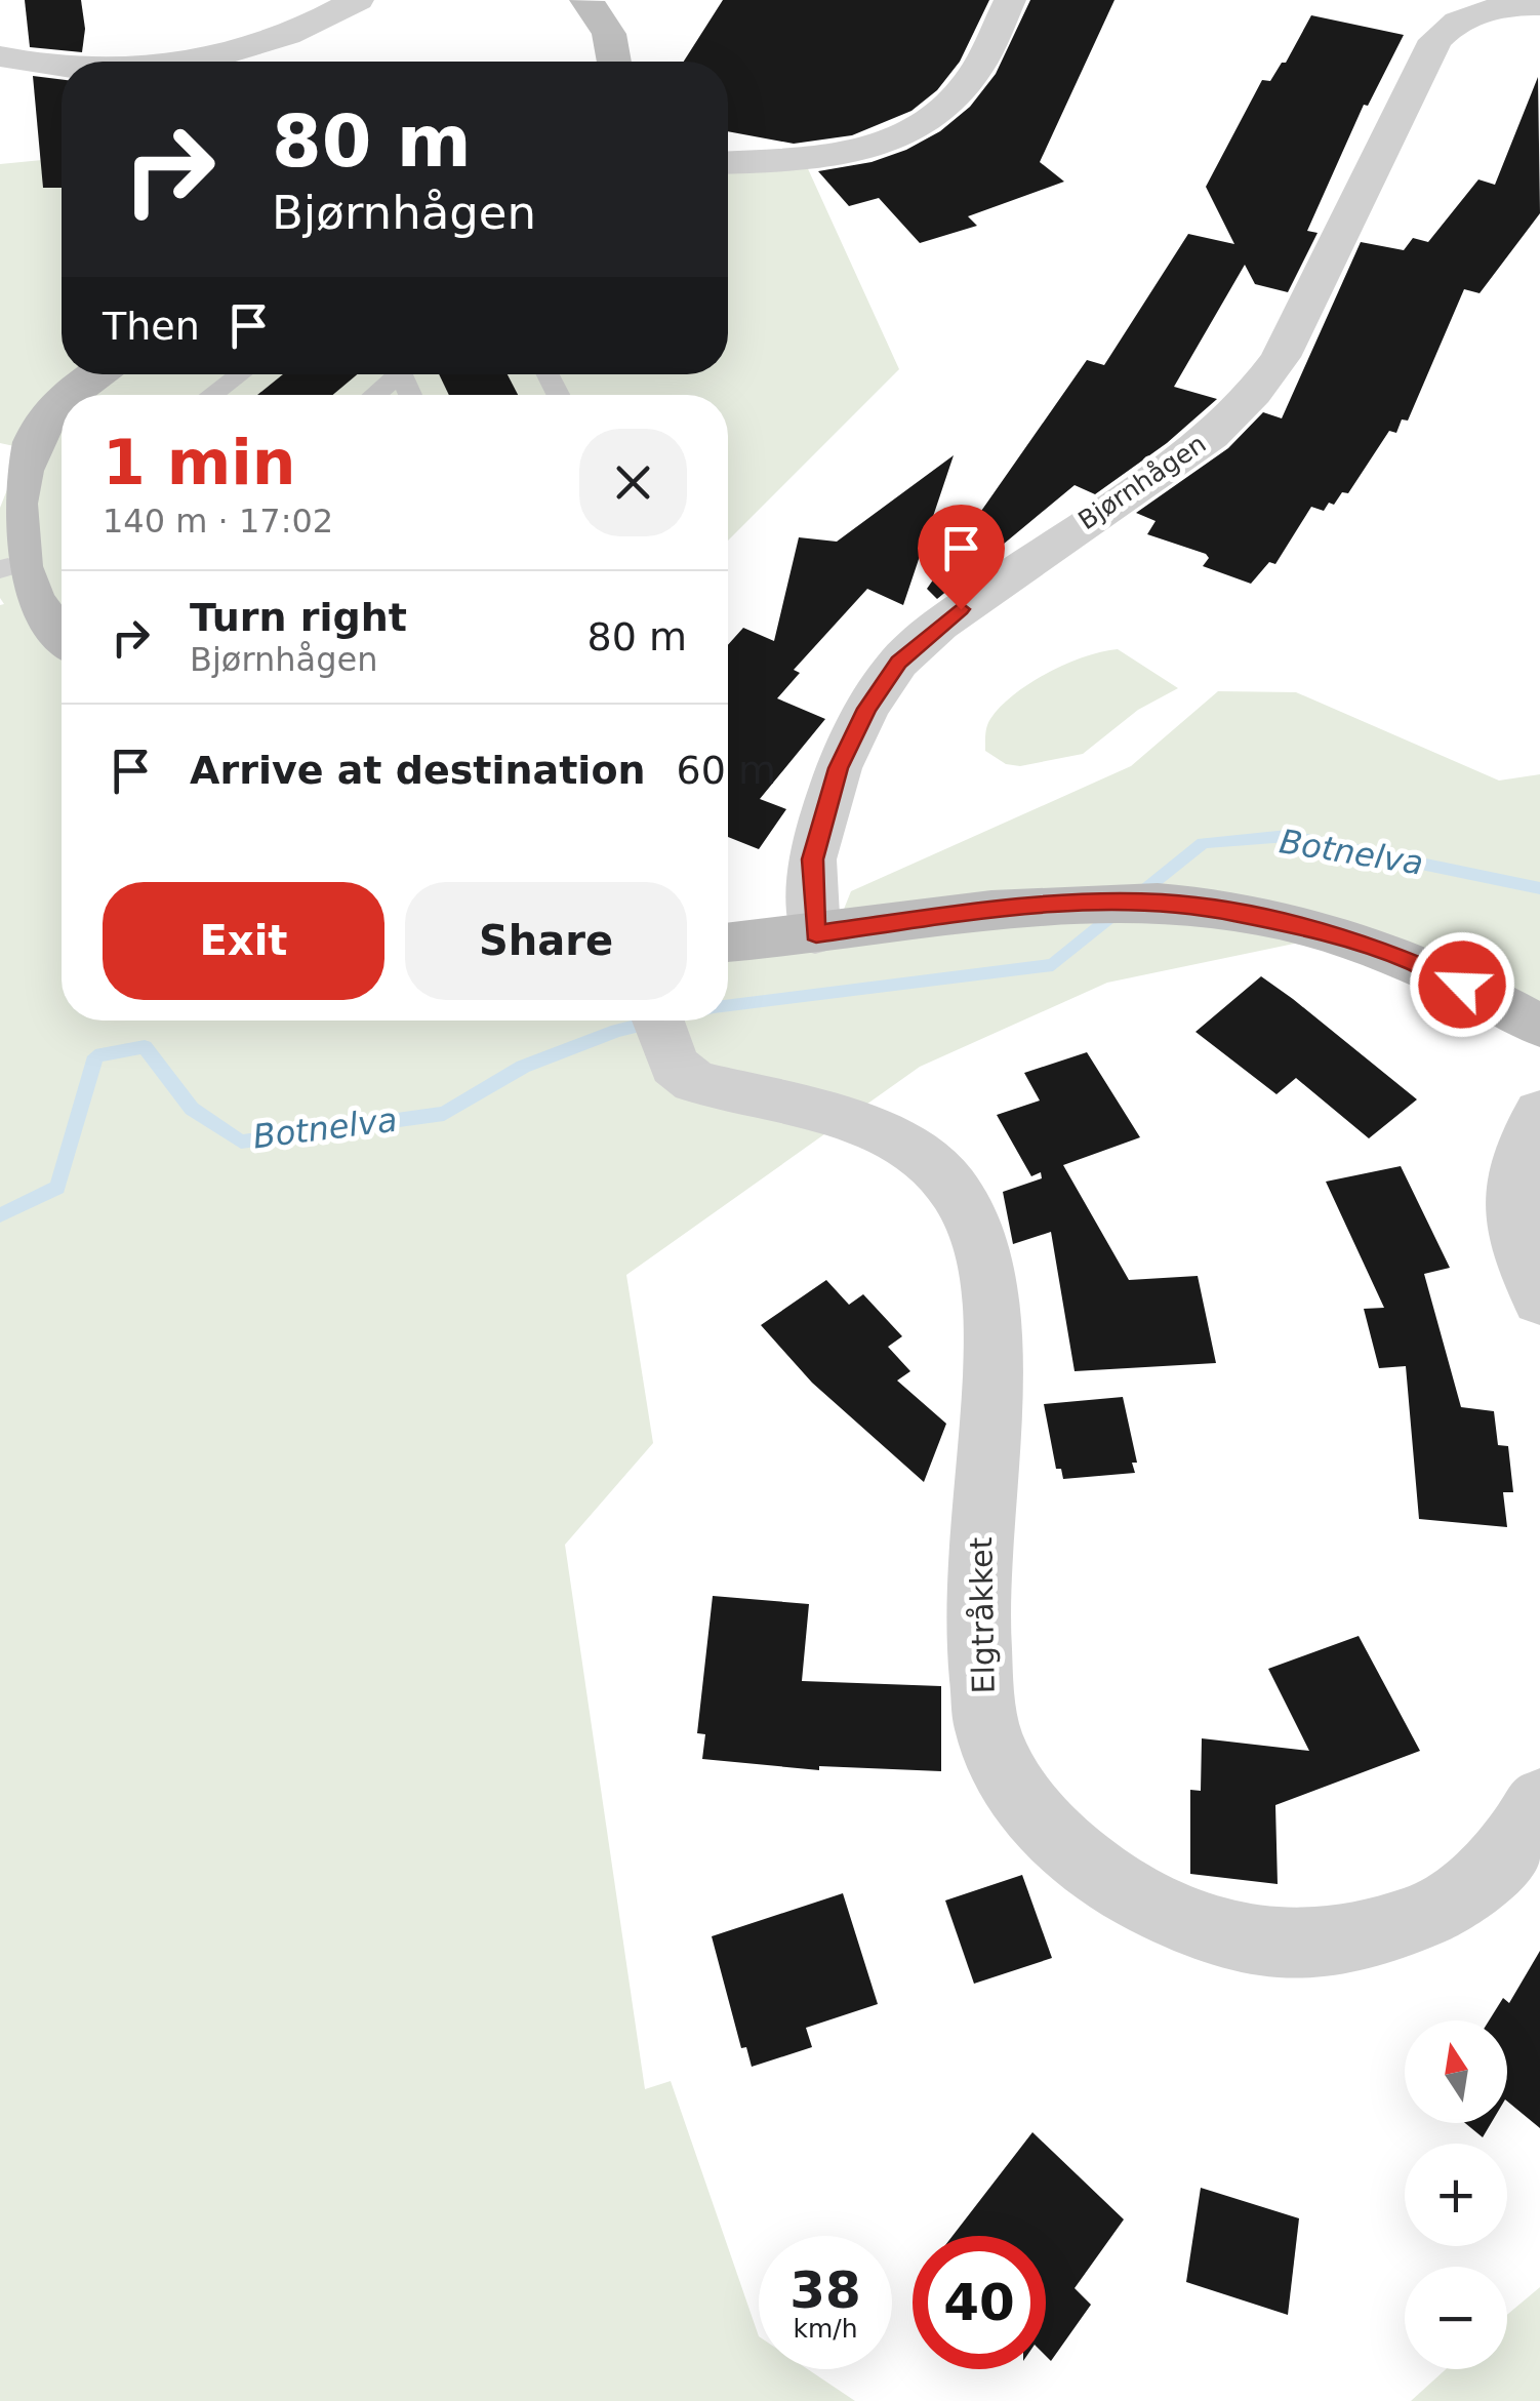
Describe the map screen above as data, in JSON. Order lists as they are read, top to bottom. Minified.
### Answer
{"streets":{"street":["Bjørnhågen","Elgtråkket"]},"water":["Botnelva"],"north":"top","page":{"turn":["80 m","Bjørnhågen"],"then":"Then","heading":["1 min","140 m · 17:02"],"list":[{"name":"Turn right","note":"Bjørnhågen","value":"80 m"},{"name":"Arrive at destination","value":"60 m"}],"buttons":["Exit","Share"],"map_buttons":["+","−"],"speed":"38 km/h","limit":"40"}}
